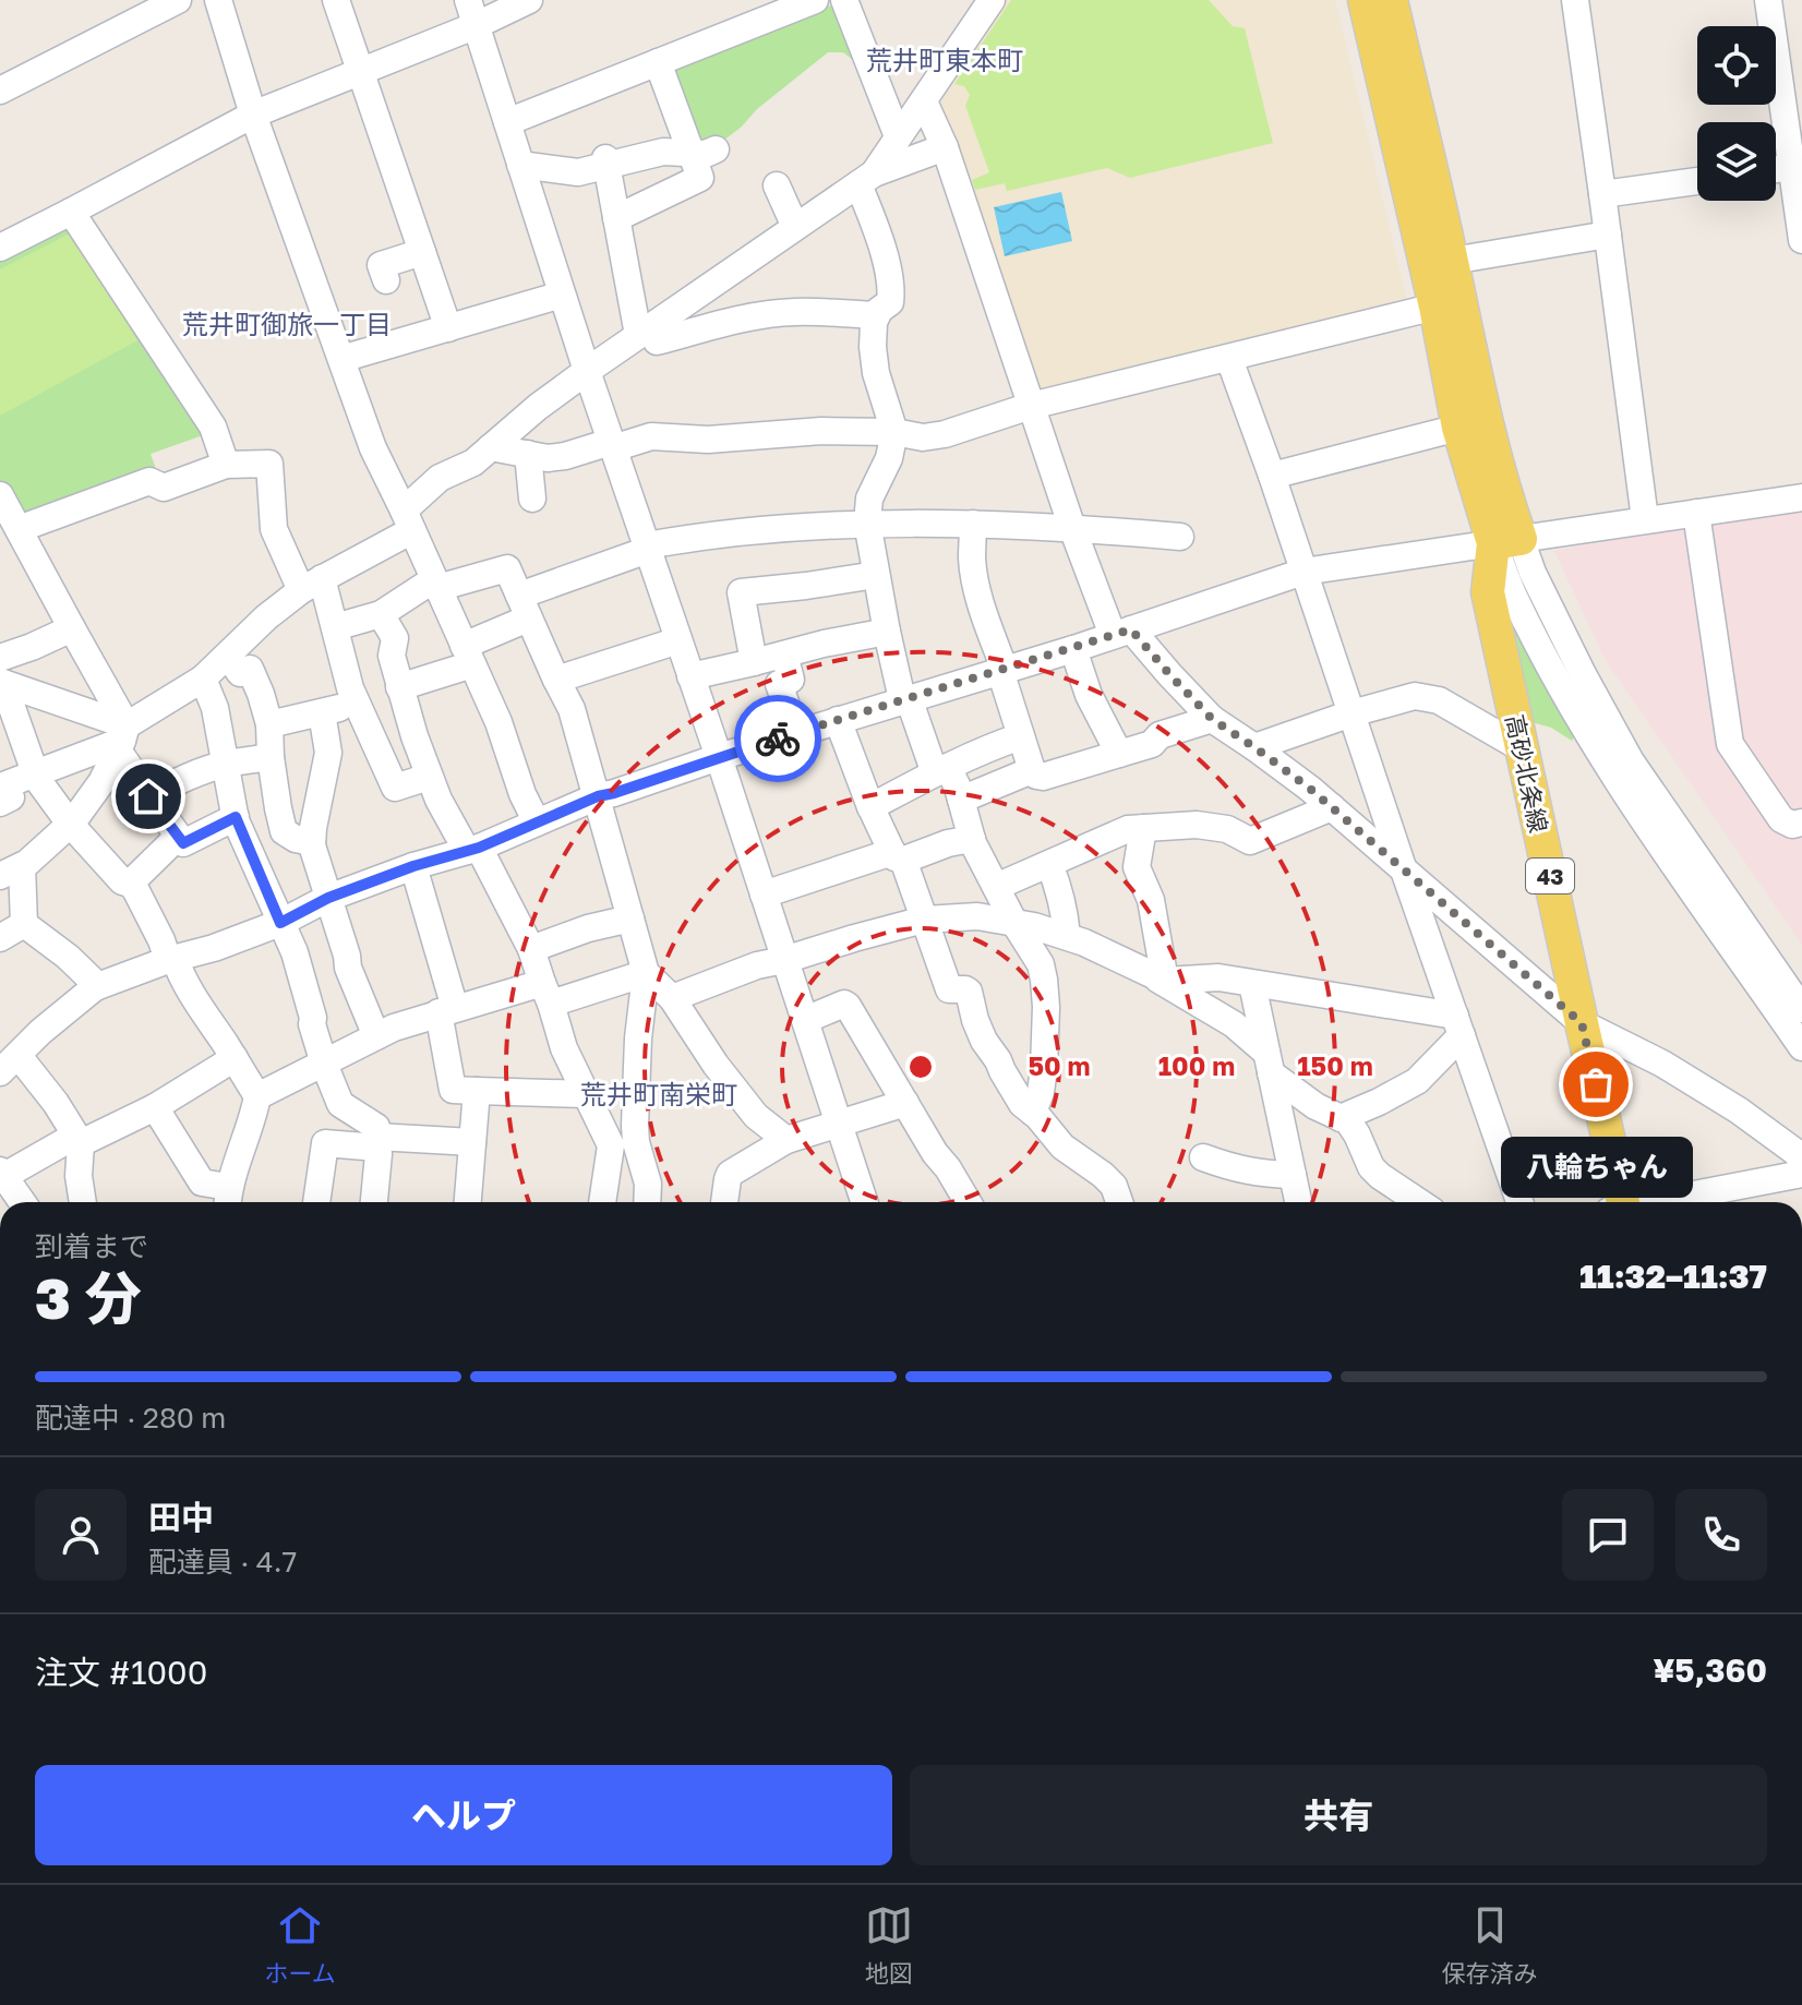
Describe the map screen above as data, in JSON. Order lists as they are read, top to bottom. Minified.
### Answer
{"streets":{"main road":["高砂北条線","43"]},"districts":["荒井町東本町","荒井町御旅一丁目","荒井町南栄町"],"places":["八輪ちゃん"],"page":{"bubble":"八輪ちゃん","heading":["3 分","到着まで","11:32–11:37"],"panel":["田中","配達員 · 4.7","注文 #1000","¥5,360"],"bar":"配達中 · 280 m","buttons":["ヘルプ","共有"],"tabs":["ホーム","地図","保存済み"]},"rings":["50 m","100 m","150 m"]}
